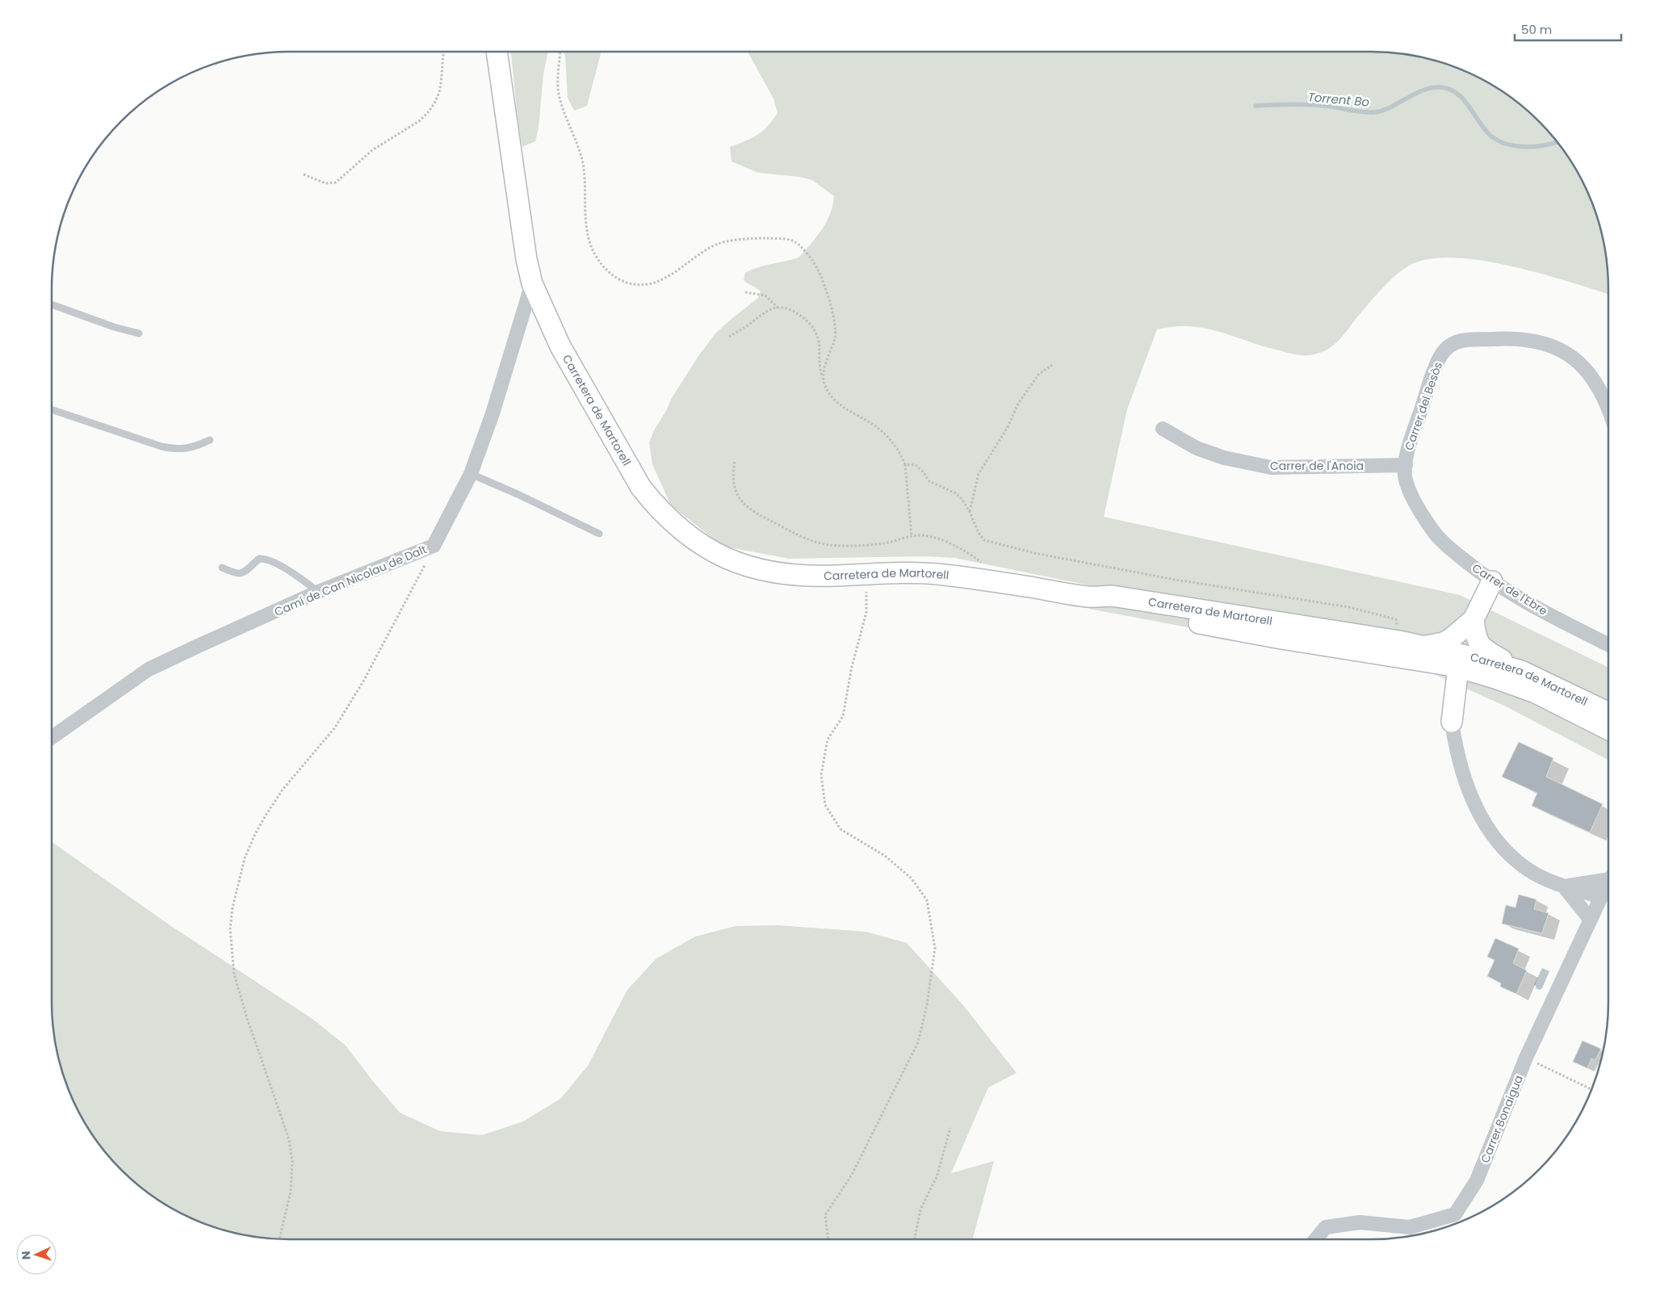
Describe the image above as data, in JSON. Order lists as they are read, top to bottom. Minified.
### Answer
{"streets":{"main road":["Carretera de Martorell"],"street":["Carrer del Besòs","Carrer de l'Anoia","Camí de Can Nicolau de Dalt","Carrer de l'Ebre","Carrer Bonaigua"]},"crossings":[["Carrer del Besòs","Carrer de l'Anoia"],["Carrer del Besòs","Carrer de l'Ebre"],["Carretera de Martorell","Camí de Can Nicolau de Dalt"],["Carrer de l'Anoia","Carrer de l'Ebre"]],"water":["Torrent Bo"],"scale_bar":"50 m","north":"left"}
